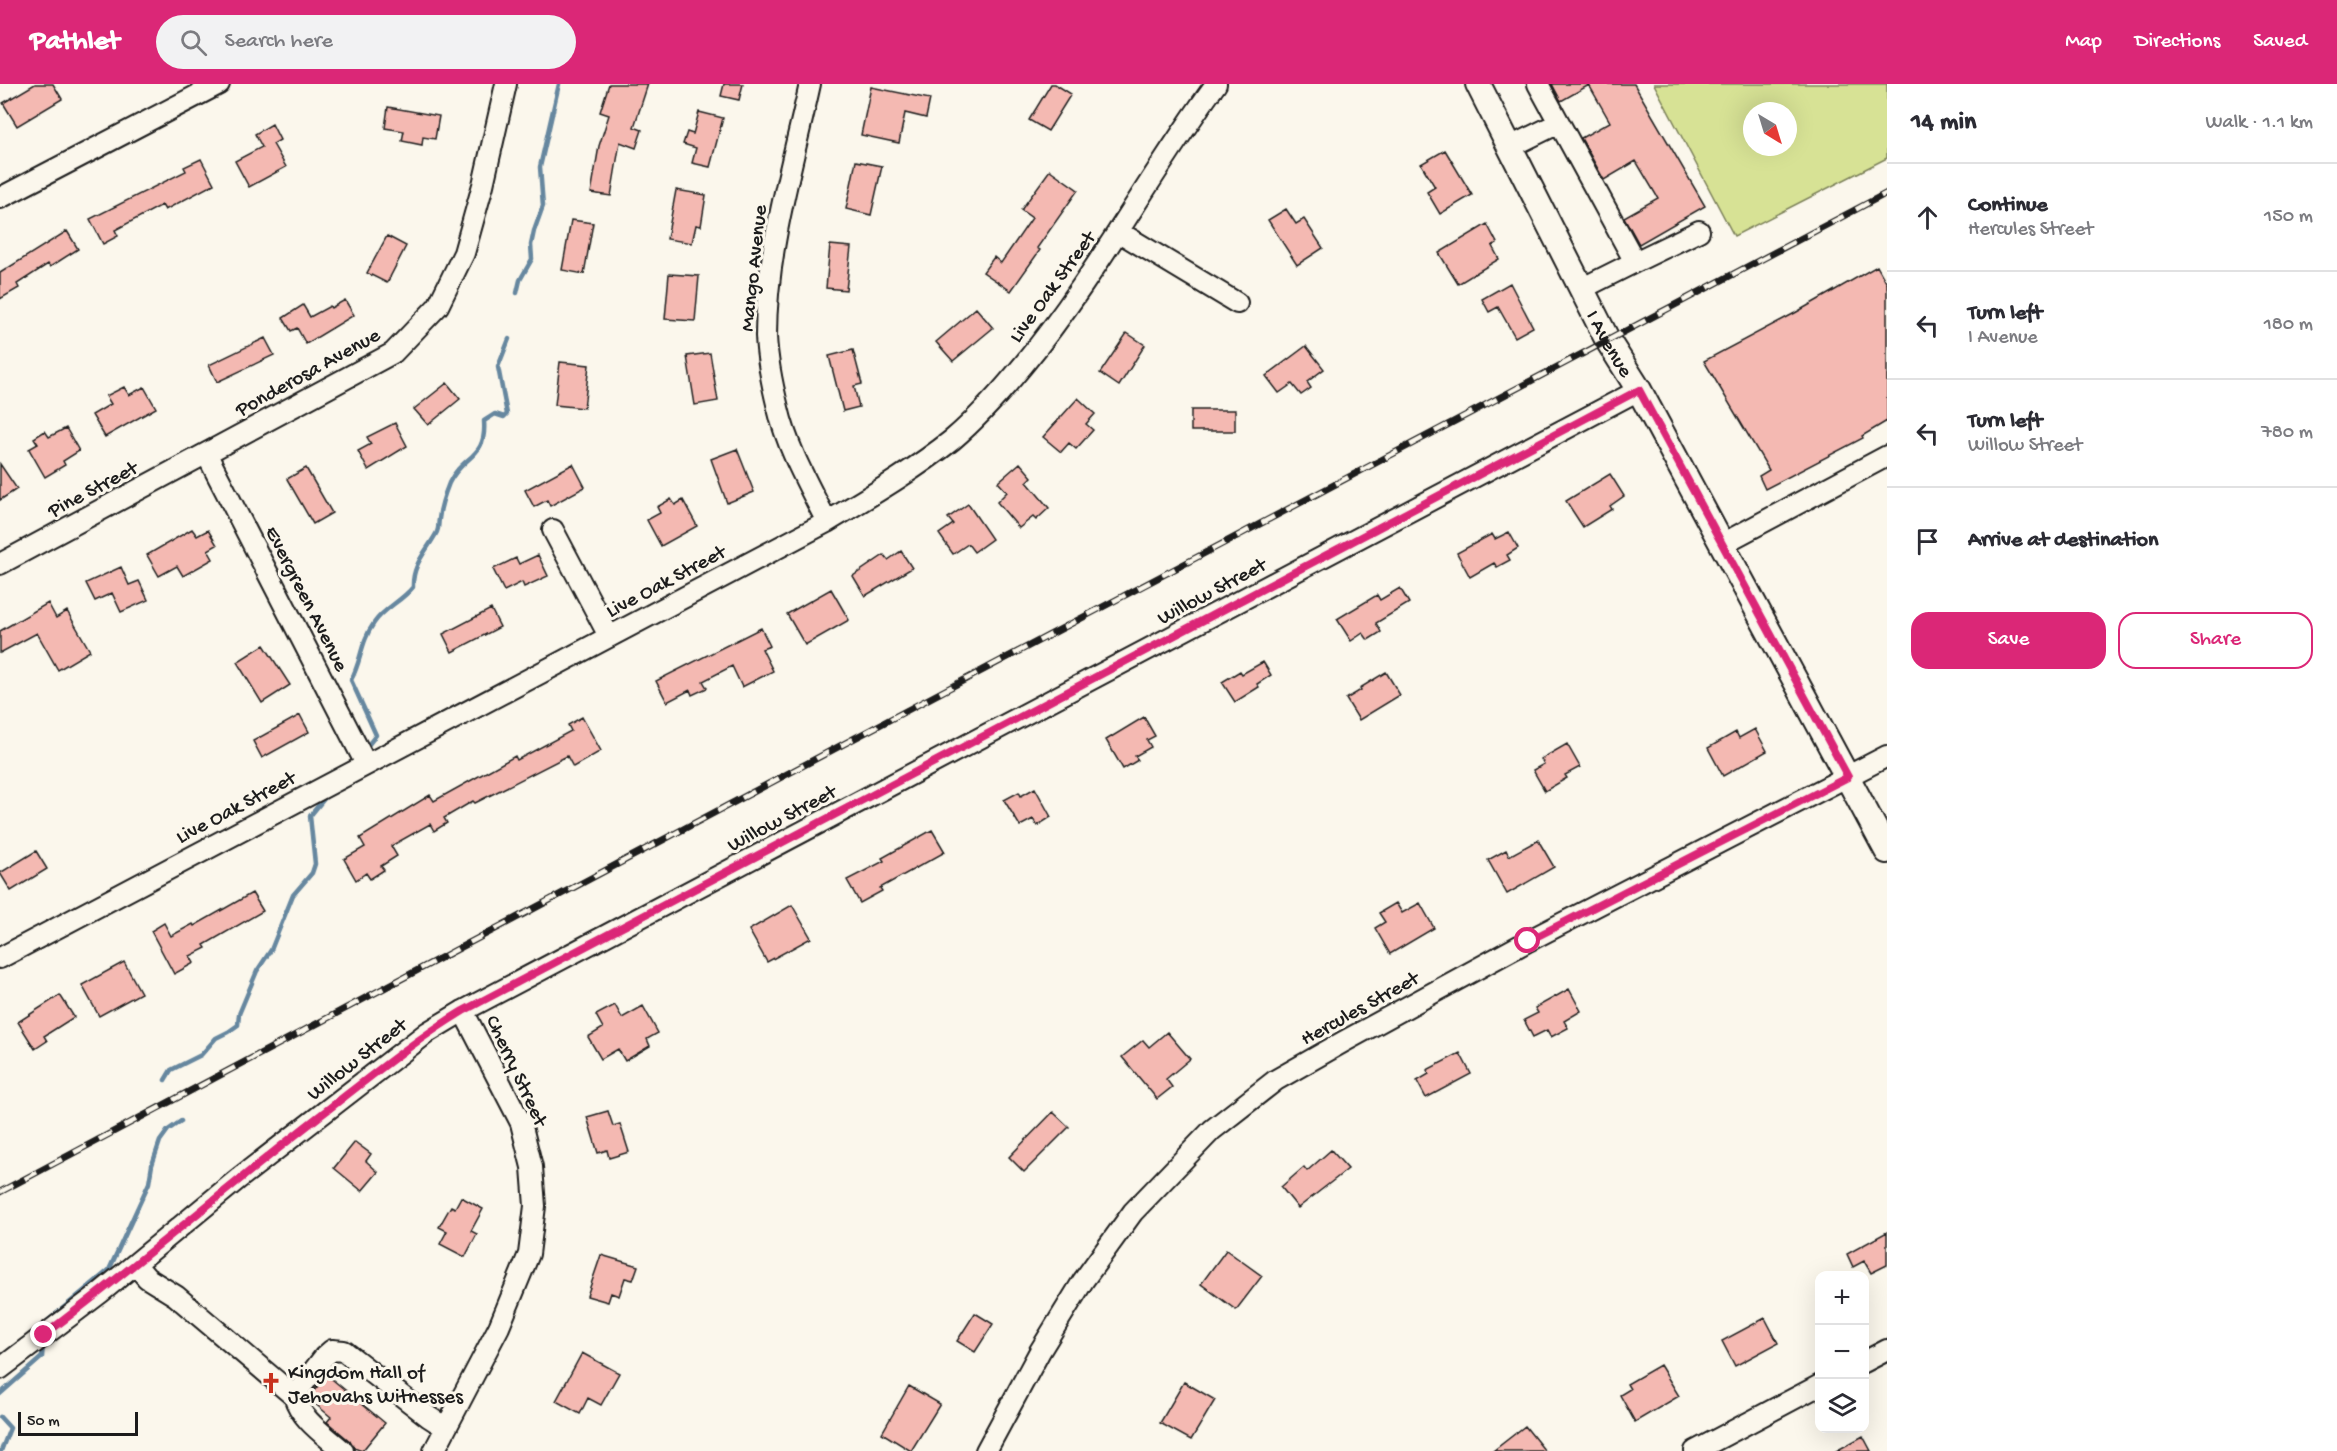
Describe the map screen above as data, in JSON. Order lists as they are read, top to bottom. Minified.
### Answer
{"streets":{"main road":["I Avenue"],"street":["Mango Avenue","Live Oak Street","Ponderosa Avenue","Pine Street","Willow Street","Evergreen Avenue","Hercules Street","Cherry Street"]},"crossings":[["Mango Avenue","Live Oak Street"],["Live Oak Street","Evergreen Avenue"],["I Avenue","Willow Street"],["I Avenue","Hercules Street"],["Ponderosa Avenue","Pine Street"],["Ponderosa Avenue","Evergreen Avenue"],["Pine Street","Evergreen Avenue"],["Willow Street","Cherry Street"]],"places":{"church":["Kingdom Hall of Jehovahs Witnesses"]},"scale_bar":"50 m","north":"bottom right","page":{"header":"Pathlet","search":"Search here","nav":["Map","Directions","Saved"],"heading":["14 min","Walk · 1.1 km"],"list":[["Continue","Hercules Street","150 m"],["Turn left","I Avenue","180 m"],["Turn left","Willow Street","780 m"],"Arrive at destination"],"buttons":["Save","Share"],"map_buttons":["+","−"],"scale":"50 m"}}
